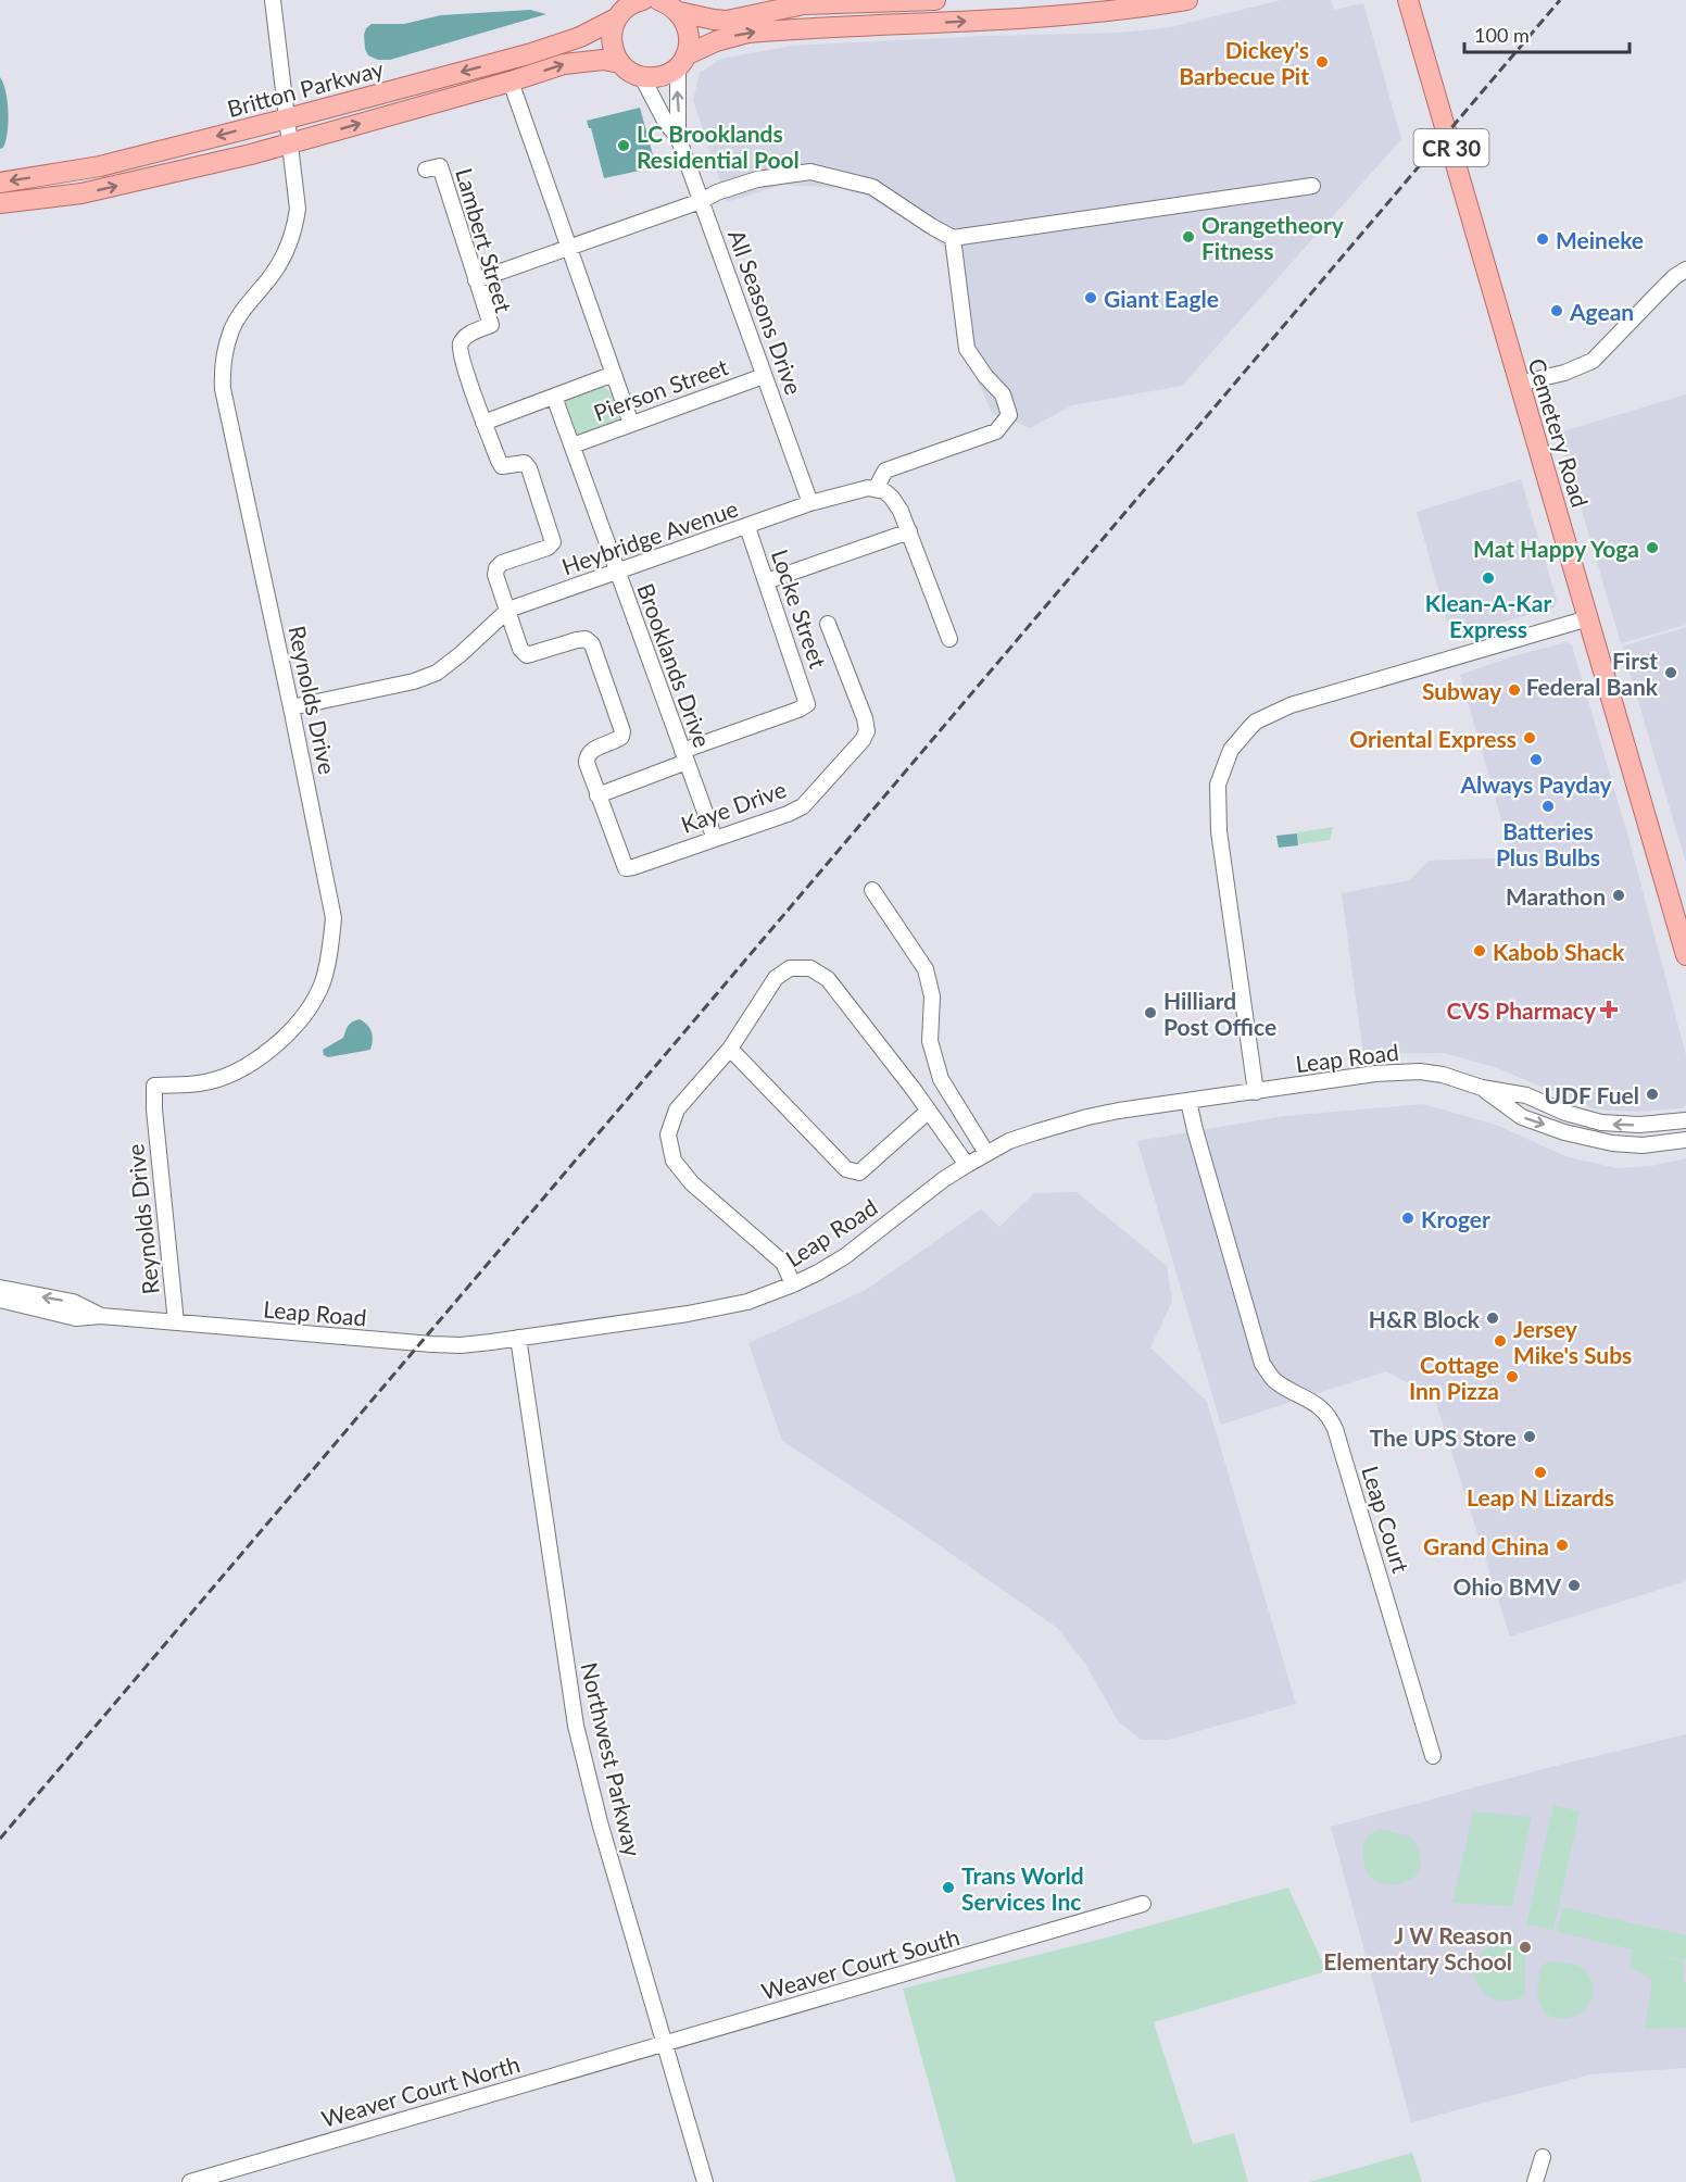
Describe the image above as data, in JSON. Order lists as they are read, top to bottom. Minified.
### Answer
{"streets":{"main road":["Britton Parkway","CR 30","Cemetery Road"],"street":["Lambert Street","All Seasons Drive","Pierson Street","Heybridge Avenue","Locke Street","Brooklands Drive","Reynolds Drive","Kaye Drive","Leap Road","Leap Court","Northwest Parkway","Weaver Court South","Weaver Court North"]},"crossings":[["Britton Parkway","Reynolds Drive"],["Lambert Street","Pierson Street"],["Lambert Street","Heybridge Avenue"],["Lambert Street","Kaye Drive"],["All Seasons Drive","Pierson Street"],["All Seasons Drive","Heybridge Avenue"],["Pierson Street","Brooklands Drive"],["Heybridge Avenue","Locke Street"],["Heybridge Avenue","Brooklands Drive"],["Heybridge Avenue","Reynolds Drive"],["Locke Street","Brooklands Drive"],["Brooklands Drive","Kaye Drive"],["Reynolds Drive","Leap Road"],["Leap Road","Leap Court"],["Leap Road","Northwest Parkway"],["Northwest Parkway","Weaver Court South"],["Northwest Parkway","Weaver Court North"],["Weaver Court South","Weaver Court North"]],"places":{"other":["Dickey's Barbecue Pit","LC Brooklands Residential Pool","Orangetheory Fitness","Meineke","Giant Eagle","Agean","Mat Happy Yoga","Klean-A-Kar Express","First Federal Bank","Subway","Oriental Express","Always Payday","Batteries Plus Bulbs","Marathon","Kabob Shack","Hilliard Post Office","UDF Fuel","Kroger","H&R Block","Jersey Mike's Subs","Cottage Inn Pizza","The UPS Store","Leap N Lizards","Grand China","Ohio BMV","Trans World Services Inc","J W Reason Elementary School"],"health":["CVS Pharmacy"]},"scale_bar":"100 m"}
